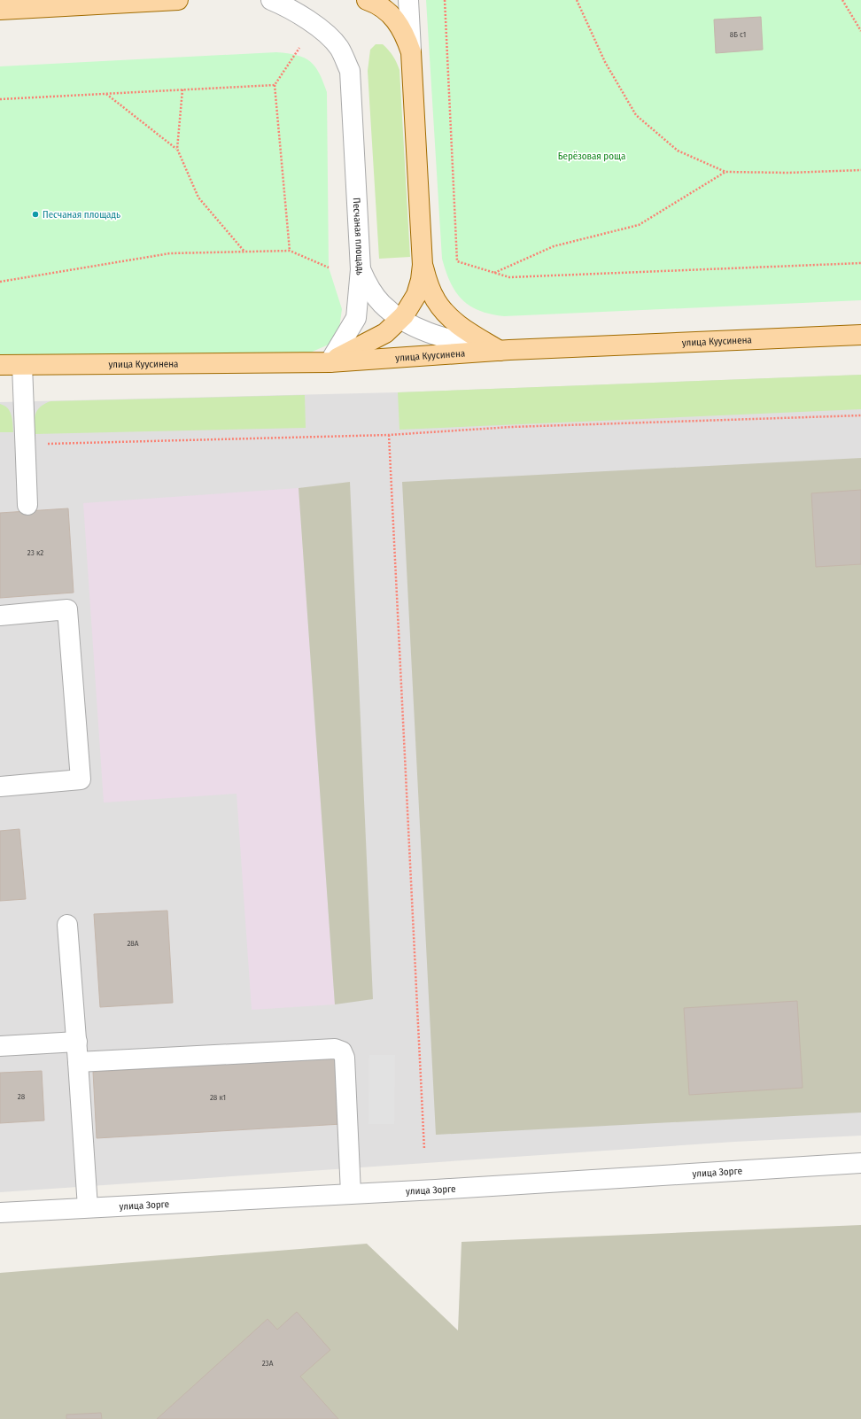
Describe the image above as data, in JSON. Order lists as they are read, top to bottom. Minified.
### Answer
{"streets":{"main road":["улица Куусинена"],"street":["Песчаная площадь","улица Зорге"]},"crossings":[["Песчаная площадь","улица Куусинена"]],"parks":["Берёзовая роща"],"places":["Песчаная площадь"],"house_numbers":["8Б с1","23 к2","28А","28","28 к1","23А"]}
